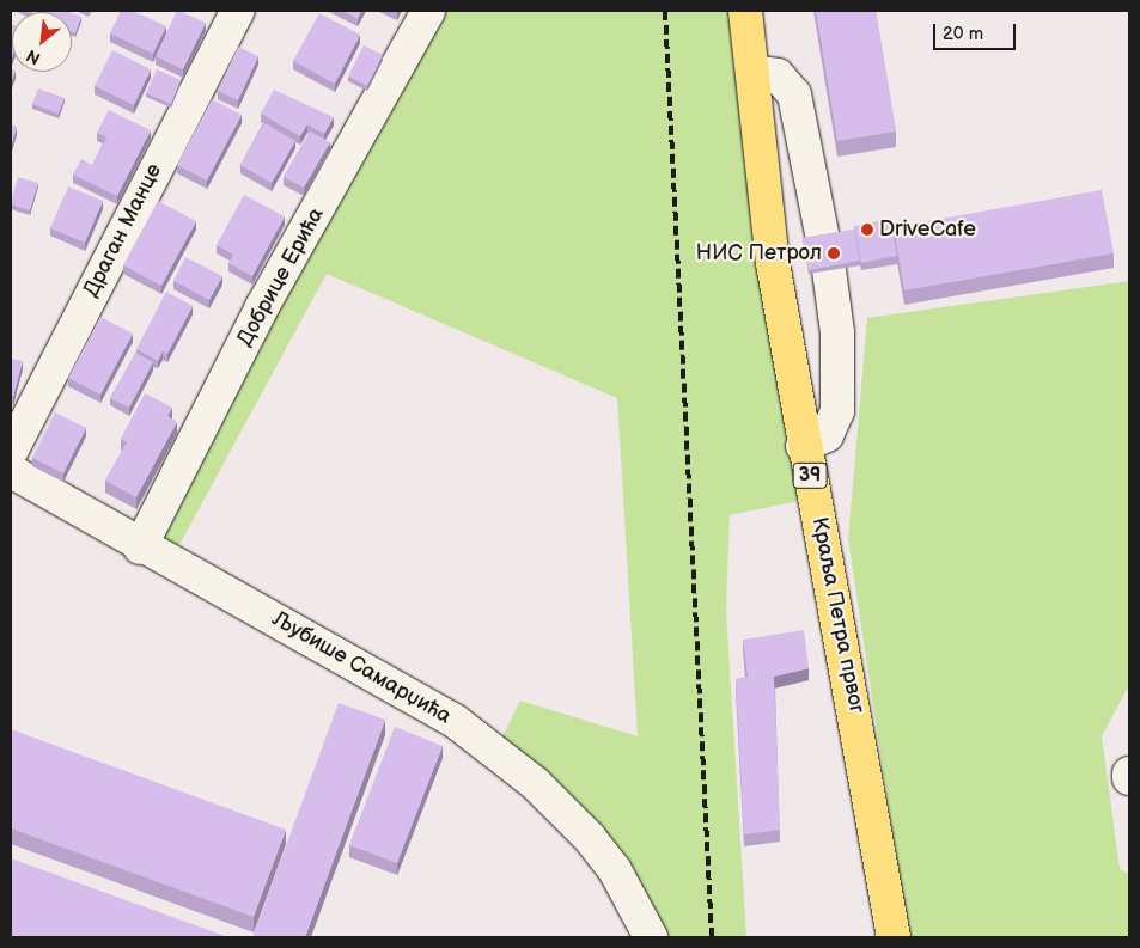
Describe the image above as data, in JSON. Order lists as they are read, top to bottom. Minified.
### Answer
{"streets":{"main road":["39","Краља Петра првог"],"street":["Драган Манце","Добрице Ерића","Љубише Самарџића"]},"crossings":[["Добрице Ерића","Љубише Самарџића"]],"places":["DriveCafe","НИС Петрол"],"scale_bar":"20 m","north":"bottom left"}
